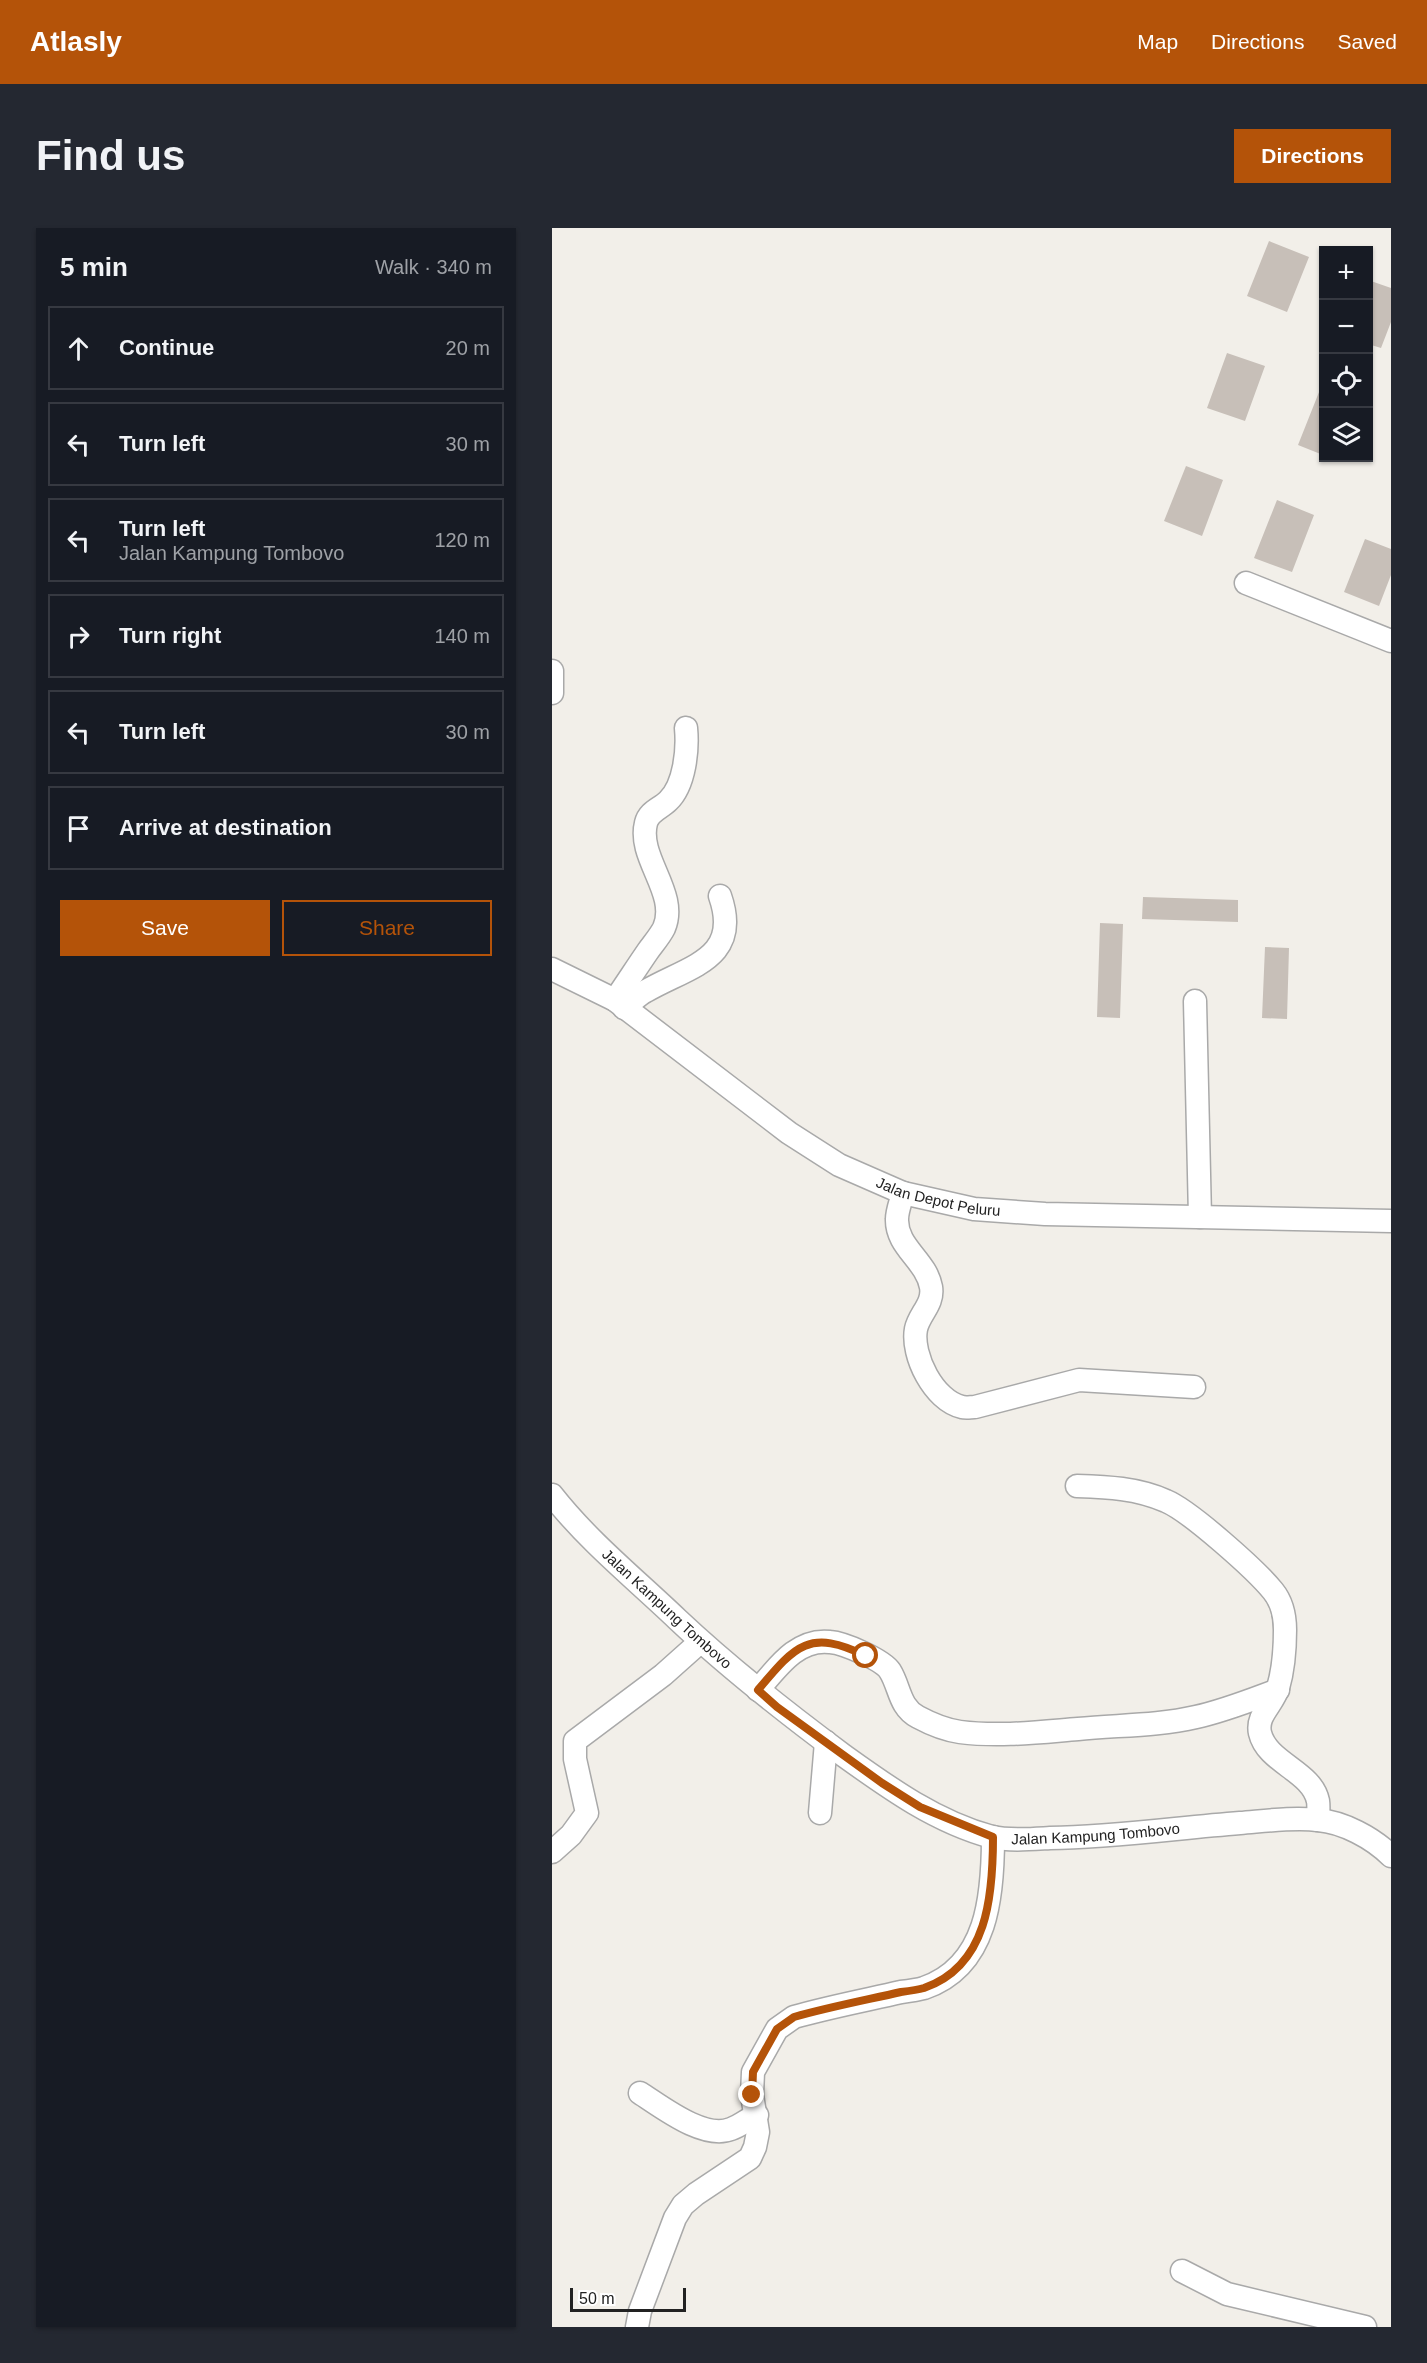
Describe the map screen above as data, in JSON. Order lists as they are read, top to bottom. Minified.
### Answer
{"streets":{"street":["Jalan Depot Peluru","Jalan Kampung Tombovo"]},"scale_bar":"50 m","page":{"header":"Atlasly","nav":["Map","Directions","Saved"],"buttons":["Directions",["Save","Share"]],"title":"Find us","heading":["5 min","Walk · 340 m"],"map_buttons":["+","−"],"list":[["Continue","20 m"],["Turn left","30 m"],["Turn left","Jalan Kampung Tombovo","120 m"],["Turn right","140 m"],["Turn left","30 m"],"Arrive at destination"],"scale":"50 m"}}
